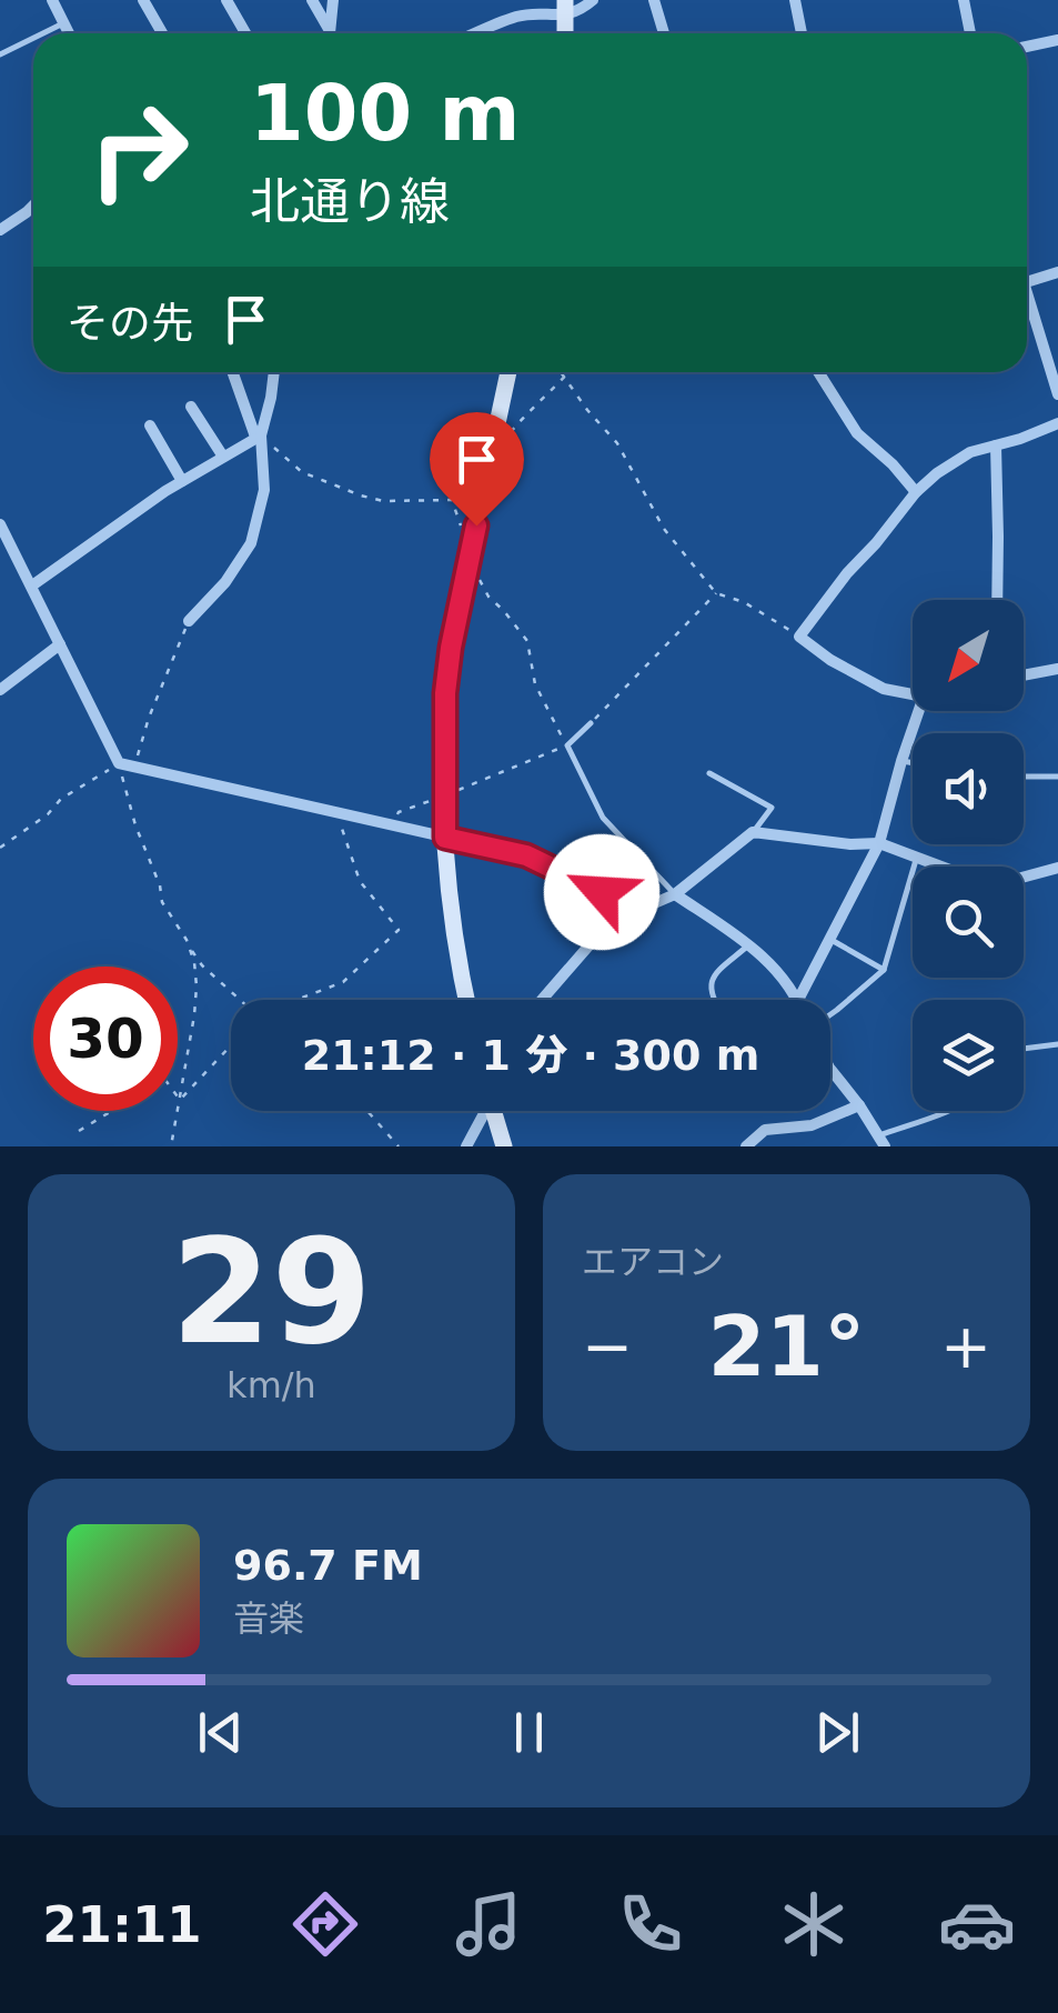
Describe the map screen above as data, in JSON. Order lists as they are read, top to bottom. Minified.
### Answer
{"north":"bottom left","page":{"turn":["100 m","北通り線"],"then":"その先","limit":"30","trip":"21:12 · 1 分 · 300 m","tile":[["29","km/h"],"エアコン"],"heat":["−","21°","+"],"song":["96.7 FM","音楽"],"tabs":"21:11"}}
